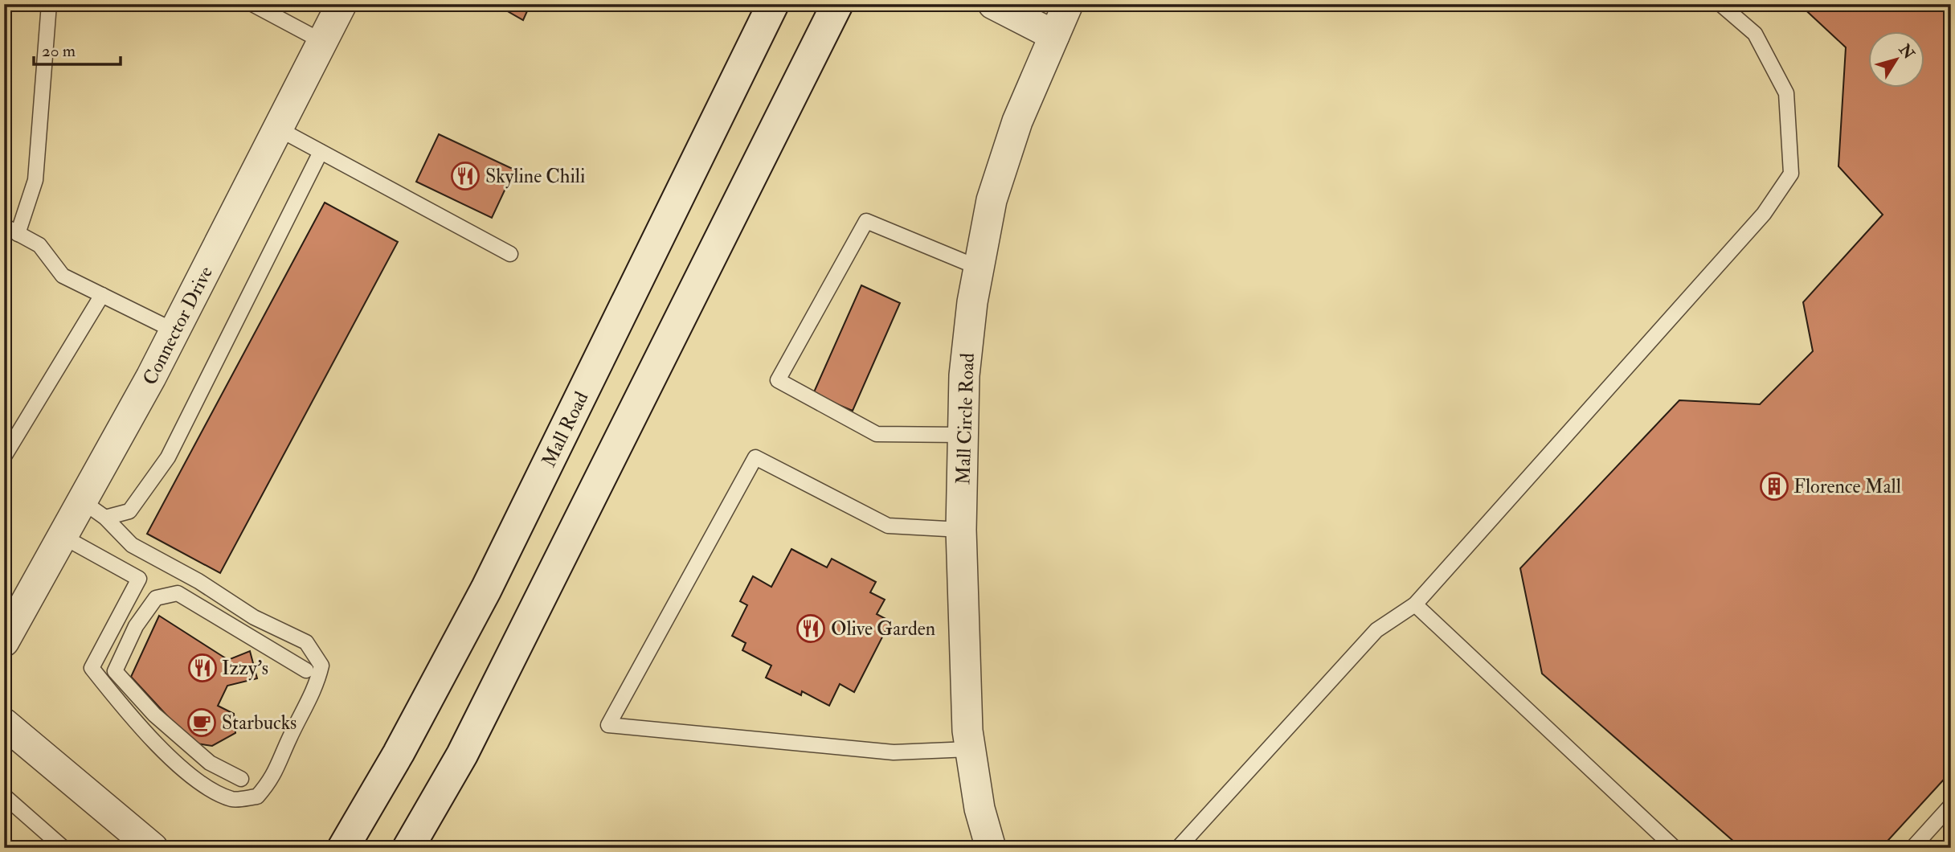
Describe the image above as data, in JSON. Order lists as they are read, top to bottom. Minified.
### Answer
{"streets":{"main road":["Mall Road"],"street":["Connector Drive","Mall Circle Road"]},"places":{"restaurant":["Skyline Chili","Olive Garden","Izzy’s"],"building":["Florence Mall"],"cafe":["Starbucks"]},"scale_bar":"20 m","north":"top right"}
